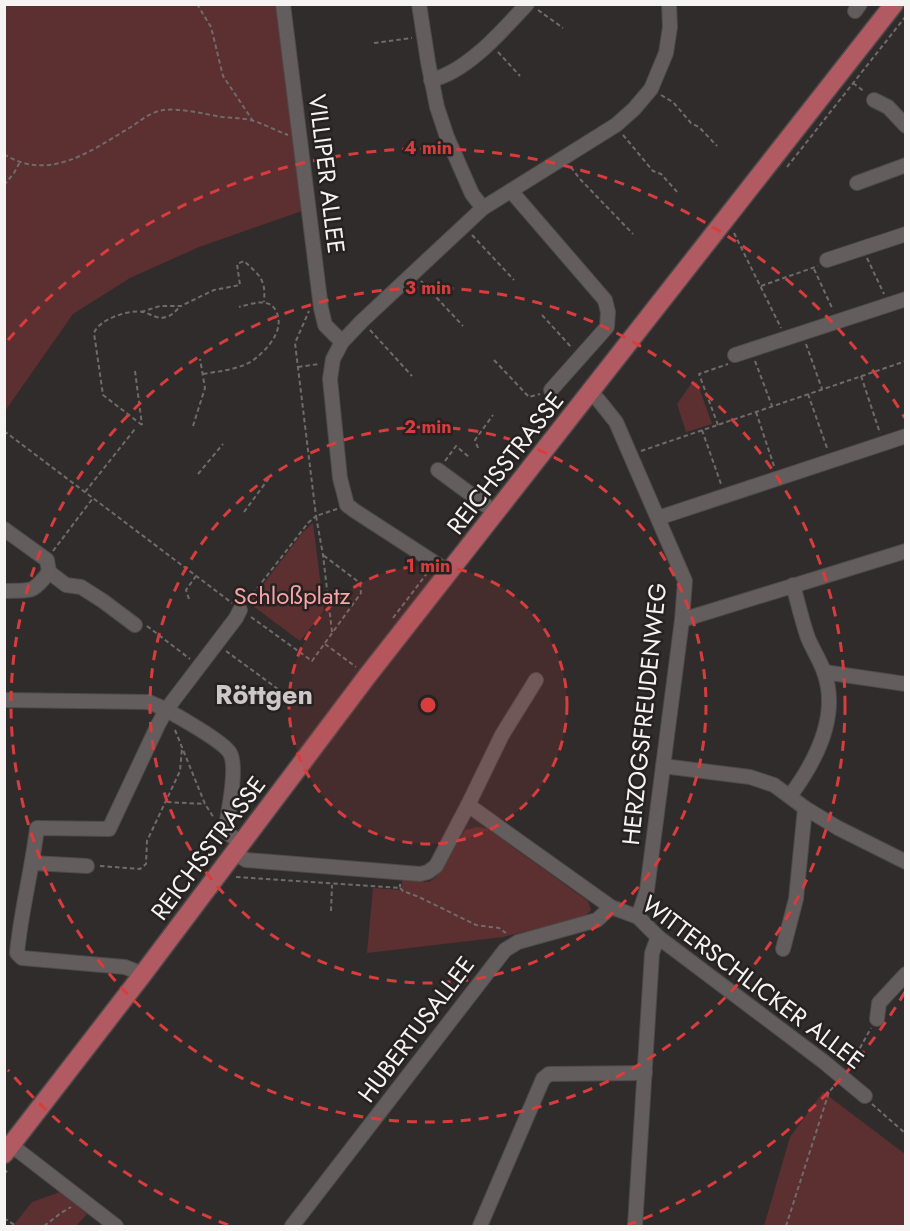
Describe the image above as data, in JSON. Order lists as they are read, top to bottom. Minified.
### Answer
{"streets":{"main road":["REICHSSTRASSE"],"street":["VILLIPER ALLEE","HERZOGSFREUDENWEG","WITTERSCHLICKER ALLEE","HUBERTUSALLEE"]},"crossings":[["REICHSSTRASSE","HERZOGSFREUDENWEG"],["HERZOGSFREUDENWEG","WITTERSCHLICKER ALLEE"],["WITTERSCHLICKER ALLEE","HUBERTUSALLEE"]],"districts":["Röttgen"],"parks":["Schloßplatz"],"rings":["4 min","3 min","2 min","1 min"]}
